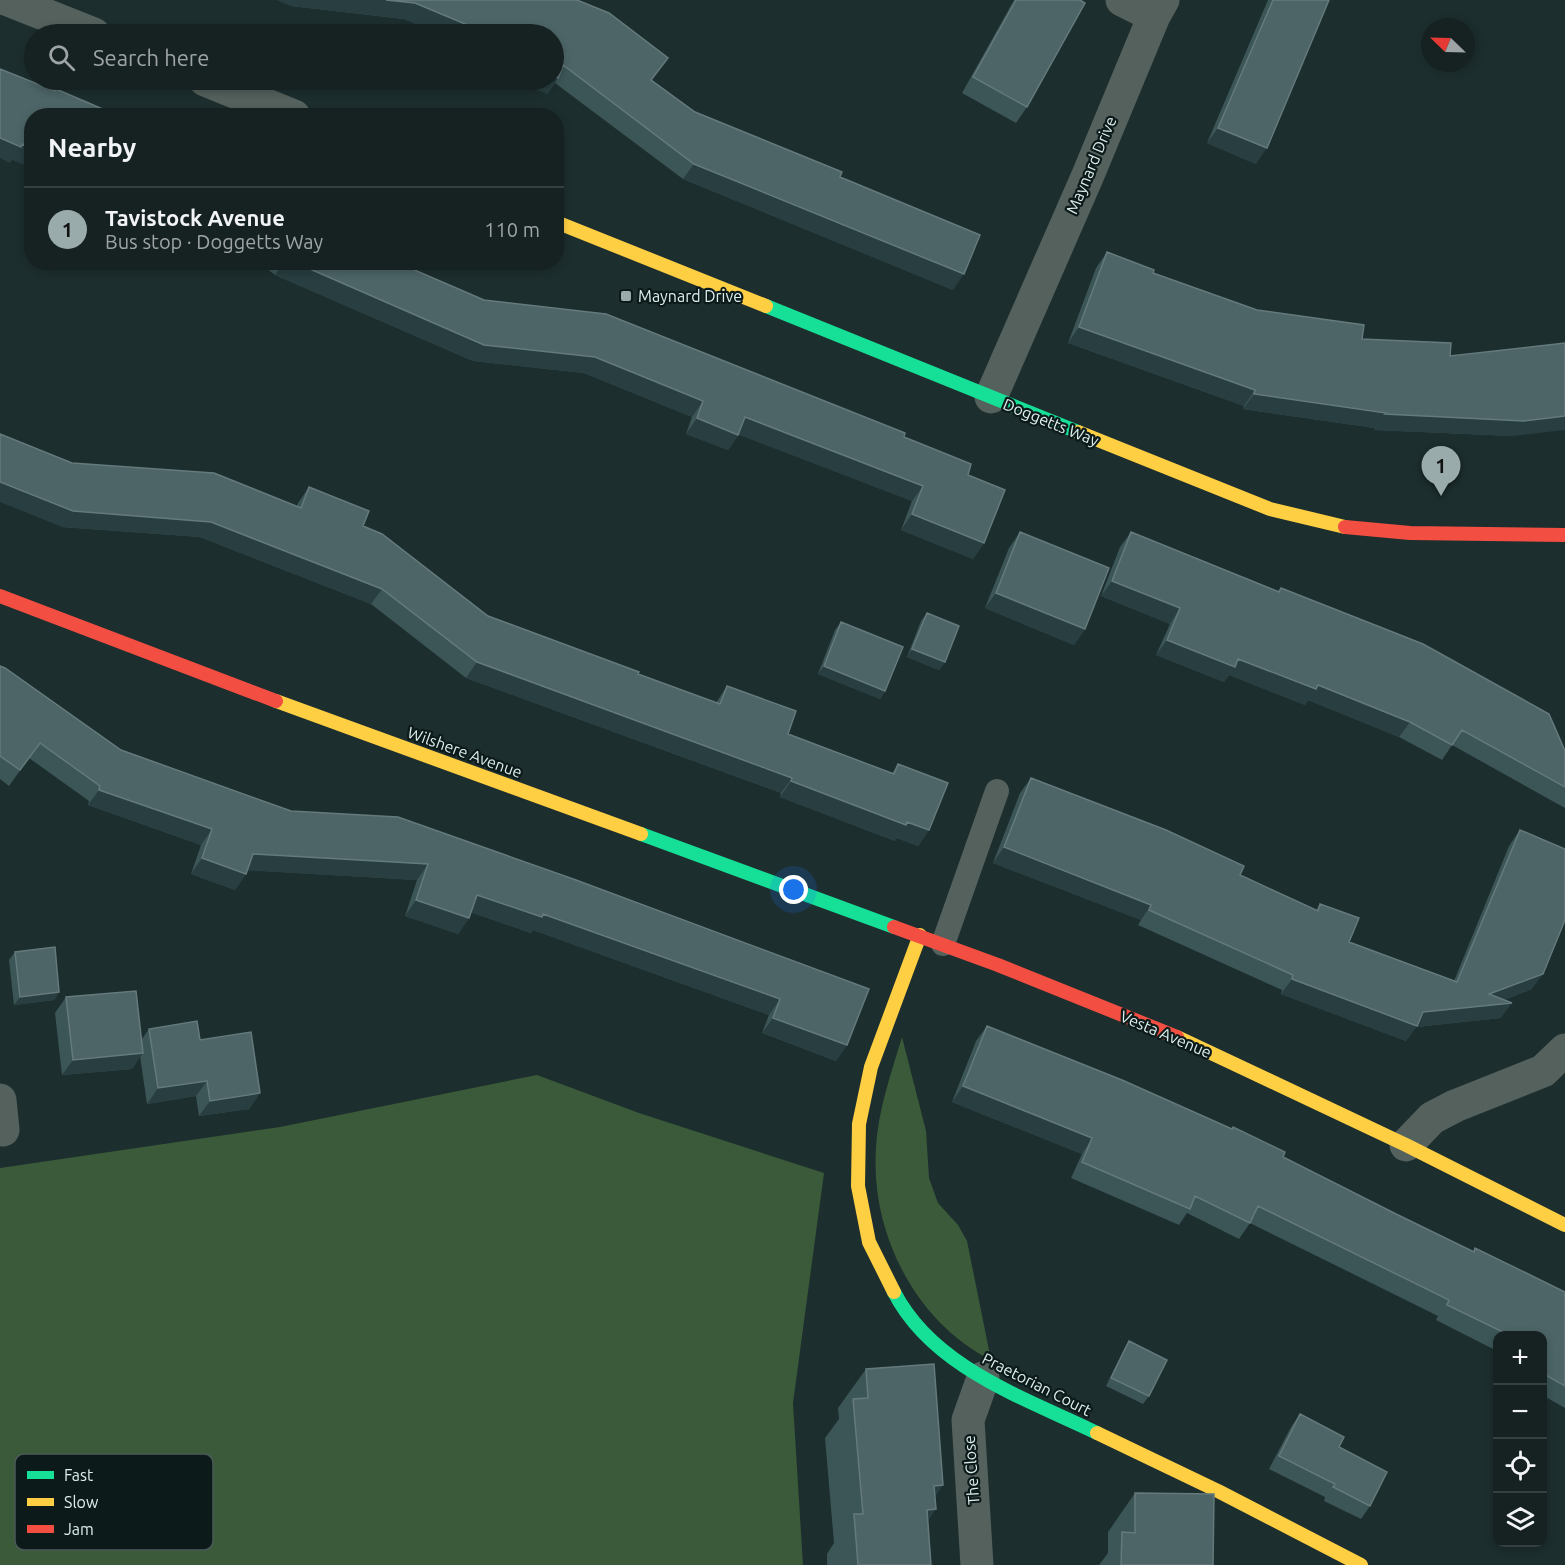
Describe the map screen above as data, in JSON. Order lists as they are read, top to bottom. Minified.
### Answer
{"streets":{"street":["Maynard Drive","Doggetts Way","Wilshere Avenue","Vesta Avenue","Praetorian Court","The Close"]},"crossings":[["Maynard Drive","Doggetts Way"],["Wilshere Avenue","Vesta Avenue"],["Wilshere Avenue","Praetorian Court"],["Vesta Avenue","Praetorian Court"],["Praetorian Court","The Close"]],"places":{"transit":["Maynard Drive"]},"legend":["Fast","Slow","Jam"],"north":"top left","page":{"search":"Search here","heading":"Nearby","list":[{"mark":"1","name":"Tavistock Avenue","note":"Bus stop · Doggetts Way","value":"110 m"}],"pins":"1","map_buttons":["+","−"]}}
